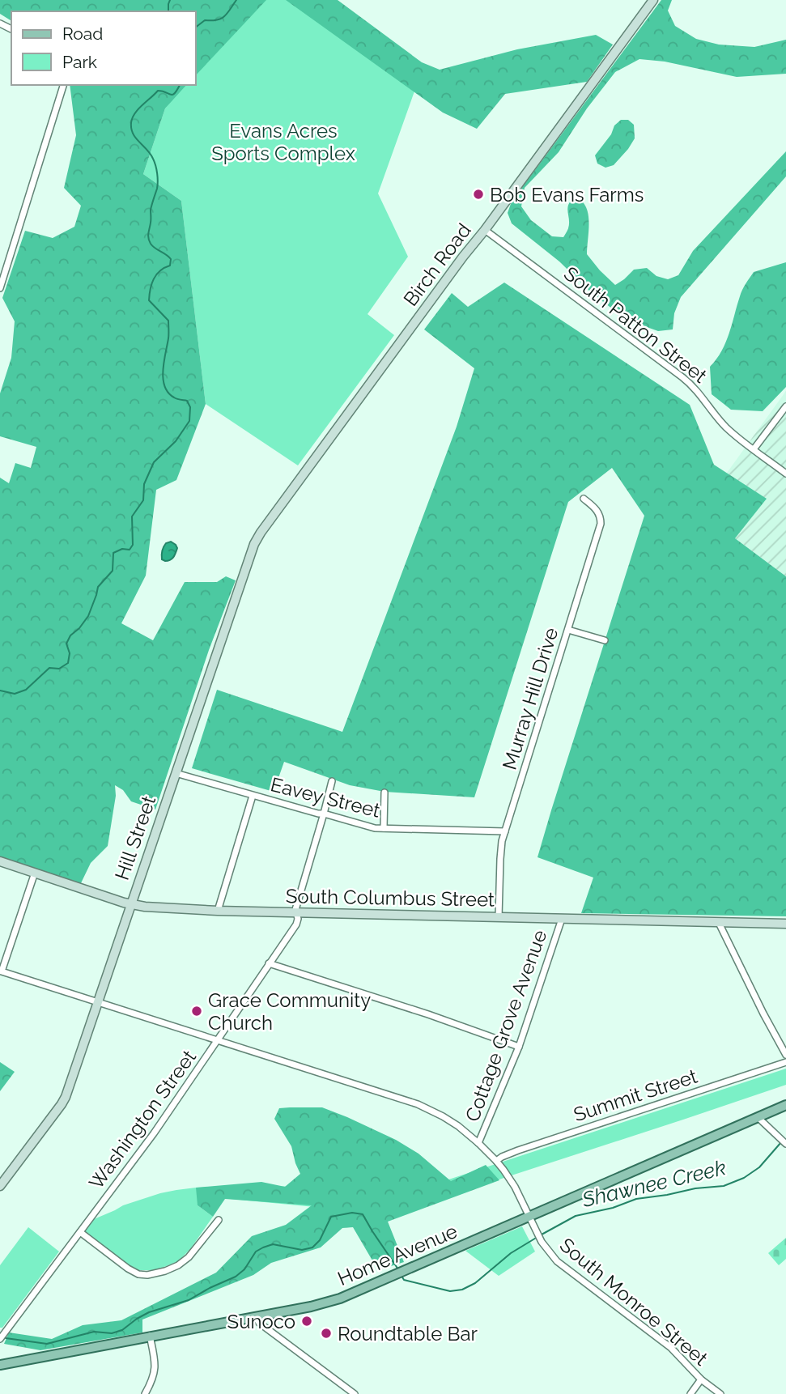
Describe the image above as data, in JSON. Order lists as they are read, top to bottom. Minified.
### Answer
{"streets":{"main road":["Home Avenue"],"street":["Birch Road","South Patton Street","Murray Hill Drive","Eavey Street","Hill Street","South Columbus Street","Cottage Grove Avenue","Summit Street","Washington Street","South Monroe Street"]},"crossings":[["Birch Road","South Patton Street"],["Birch Road","Hill Street"],["Murray Hill Drive","Eavey Street"],["Murray Hill Drive","South Columbus Street"],["Eavey Street","Hill Street"],["Eavey Street","Washington Street"],["Hill Street","South Columbus Street"],["Hill Street","South Monroe Street"],["South Columbus Street","Cottage Grove Avenue"],["South Columbus Street","Washington Street"],["South Columbus Street","South Monroe Street"],["Cottage Grove Avenue","South Monroe Street"],["Summit Street","South Monroe Street"],["Washington Street","South Monroe Street"],["Home Avenue","South Monroe Street"]],"water":["Shawnee Creek"],"parks":["Evans Acres Sports Complex"],"places":["Bob Evans Farms","Grace Community Church","Sunoco","Roundtable Bar"],"legend":["Road","Park"]}
